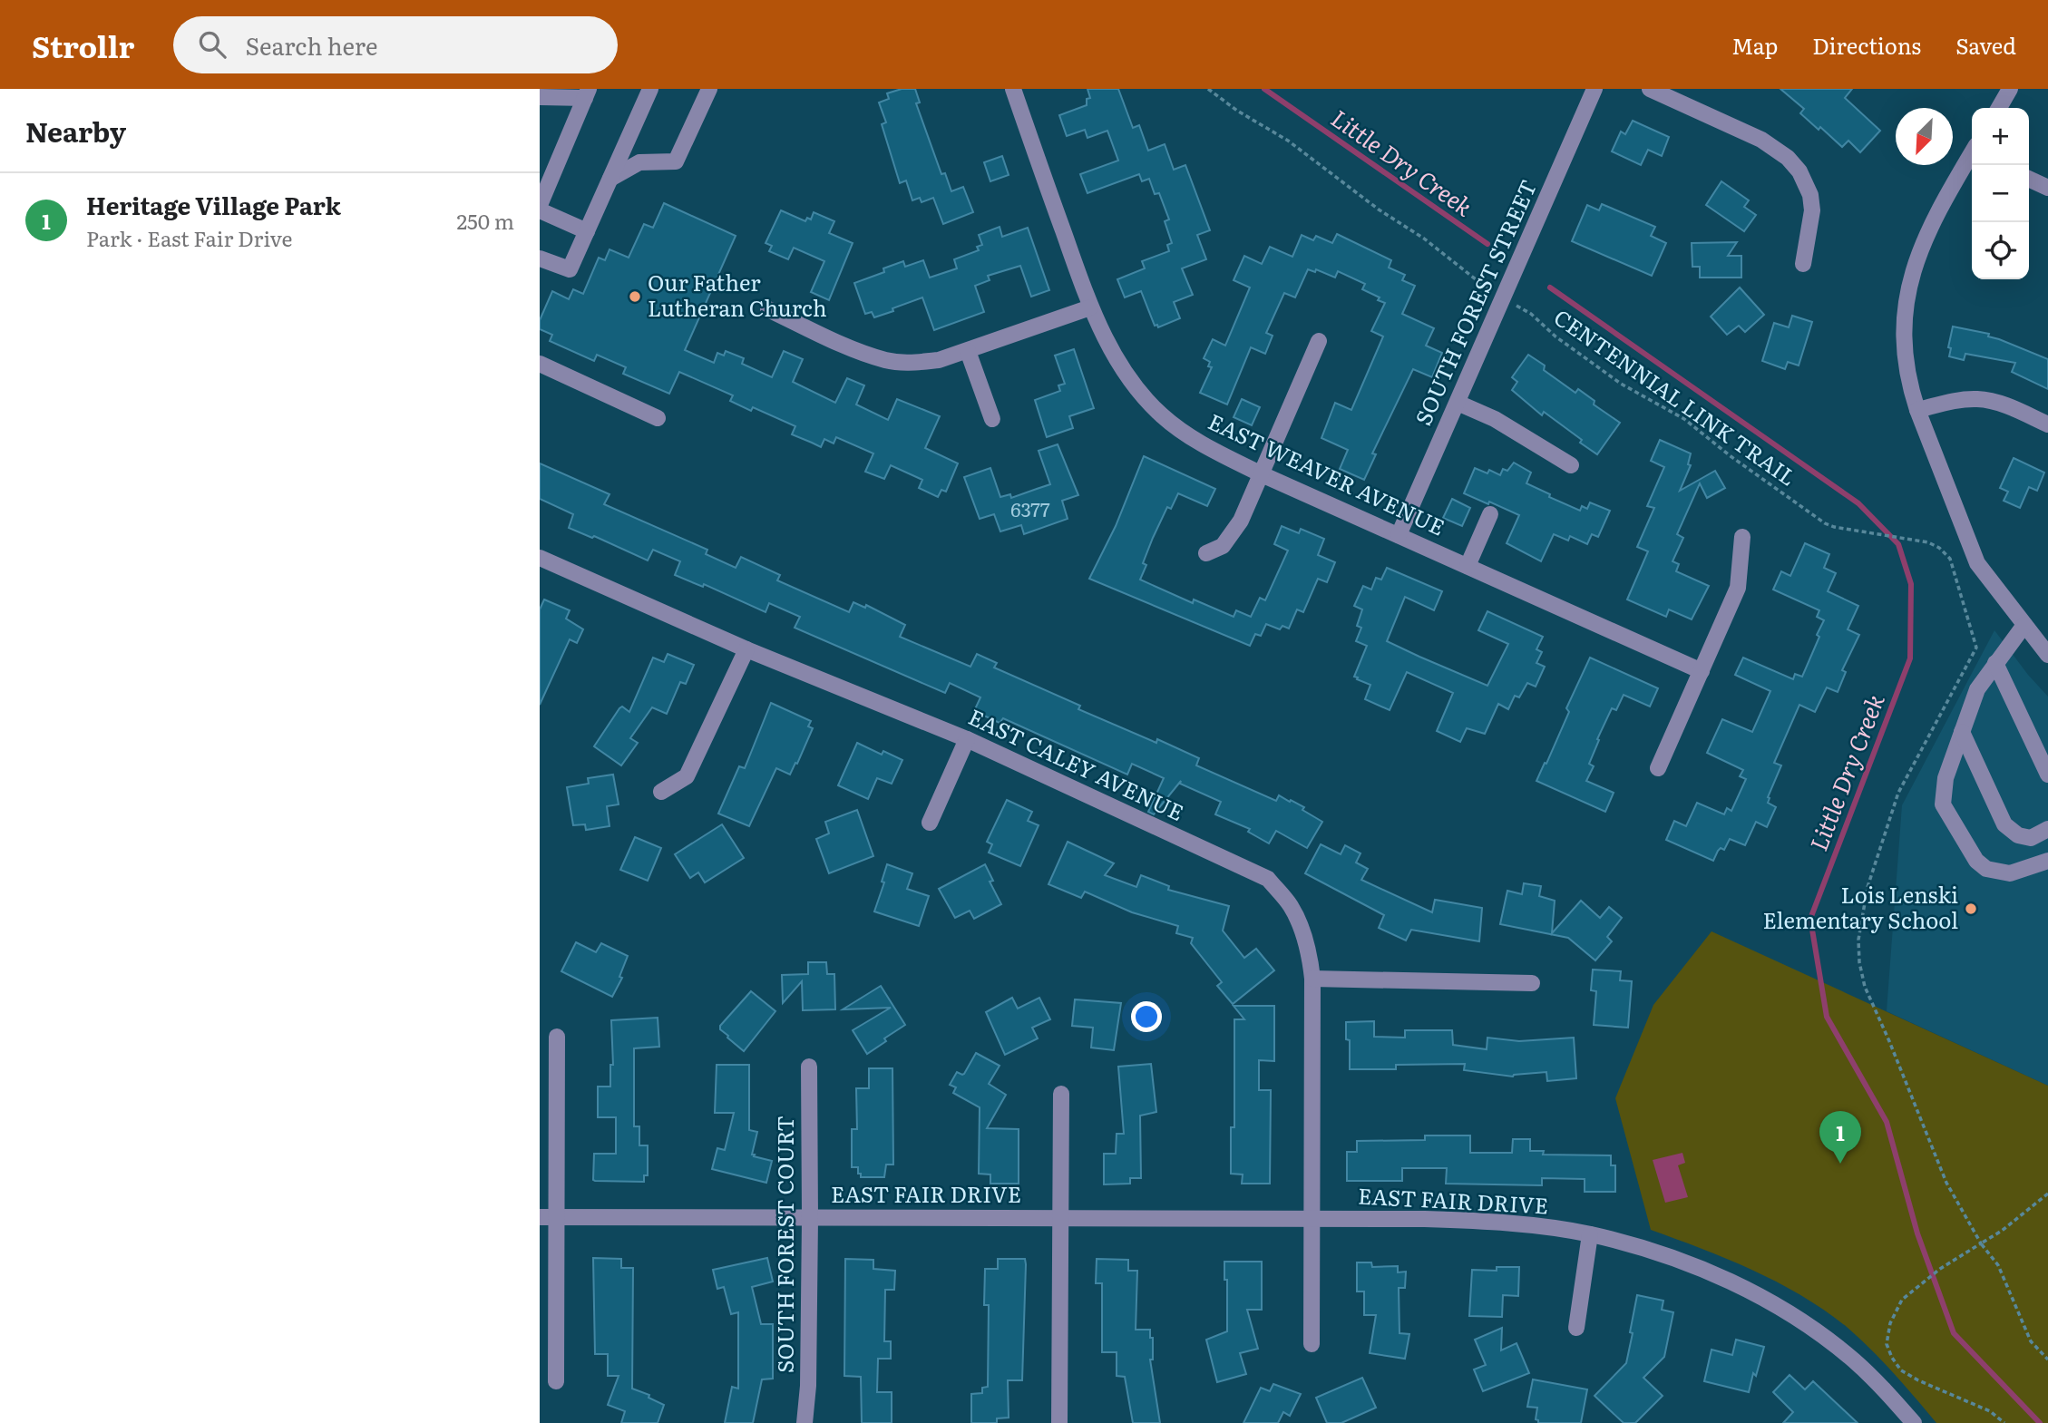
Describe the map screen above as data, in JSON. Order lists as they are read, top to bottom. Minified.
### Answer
{"streets":{"street":["SOUTH FOREST STREET","EAST WEAVER AVENUE","EAST CALEY AVENUE","EAST FAIR DRIVE","SOUTH FOREST COURT"],"path":["CENTENNIAL LINK TRAIL"]},"crossings":[["SOUTH FOREST STREET","CENTENNIAL LINK TRAIL"],["SOUTH FOREST STREET","EAST WEAVER AVENUE"],["EAST CALEY AVENUE","EAST FAIR DRIVE"],["EAST FAIR DRIVE","SOUTH FOREST COURT"]],"water":["Little Dry Creek"],"places":["Our Father Lutheran Church","Lois Lenski Elementary School"],"house_numbers":["6377"],"north":"bottom left","page":{"header":"Strollr","search":"Search here","nav":["Map","Directions","Saved"],"heading":"Nearby","map_buttons":["+","−"],"list":[{"mark":"1","name":"Heritage Village Park","note":"Park · East Fair Drive","value":"250 m"}],"pins":"1"}}
